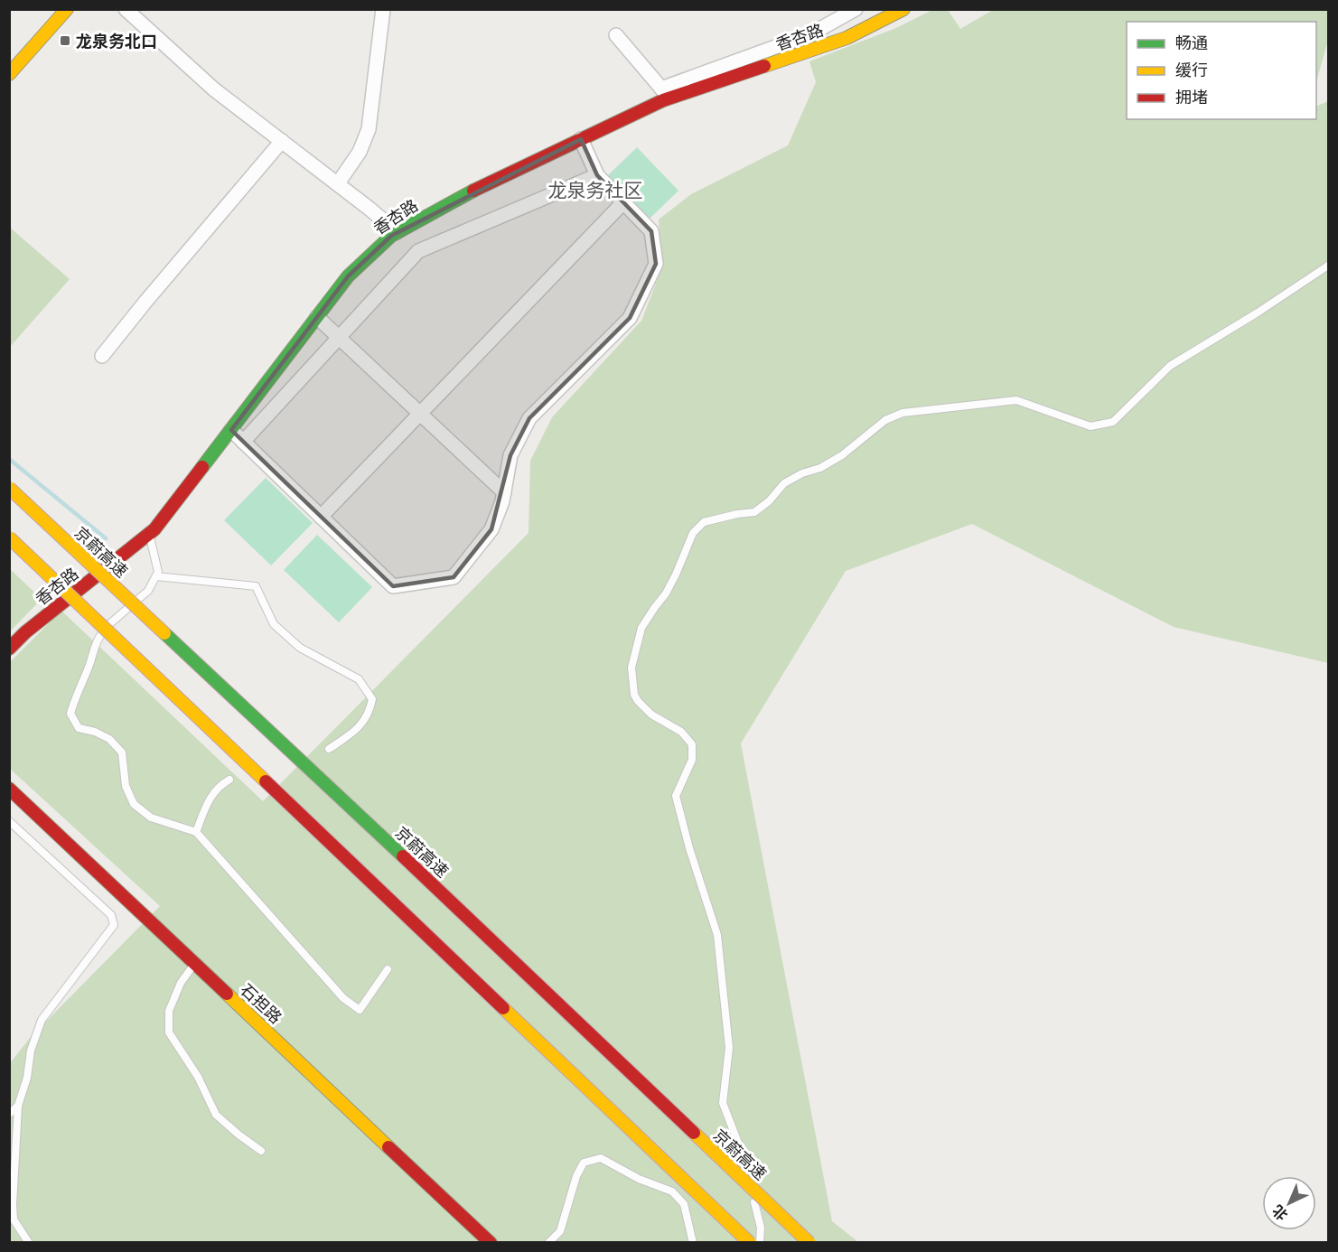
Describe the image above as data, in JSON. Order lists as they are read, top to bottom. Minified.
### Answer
{"streets":{"main road":["香杏路","京蔚高速","石担路"]},"districts":["龙泉务社区"],"places":{"transit":["龙泉务北口"]},"legend":["畅通","缓行","拥堵"],"north":"bottom left"}
